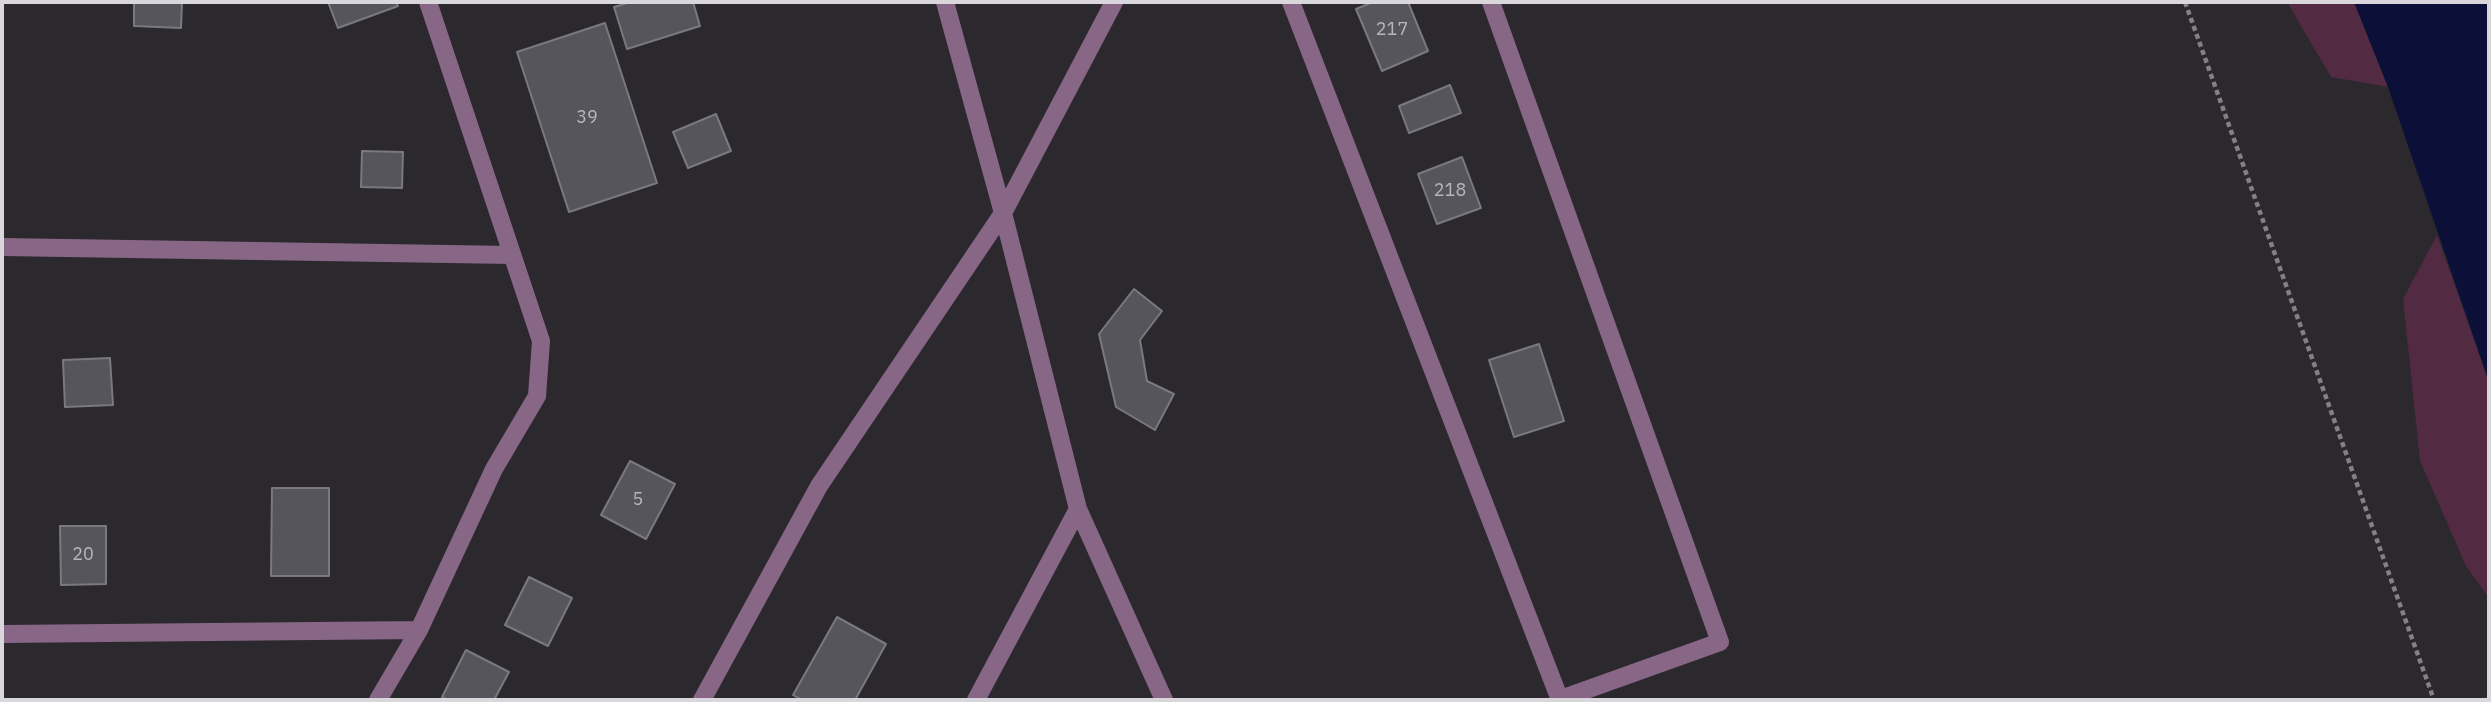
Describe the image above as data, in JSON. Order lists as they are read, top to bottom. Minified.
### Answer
{"house_numbers":["217","39","218","5","20"]}
